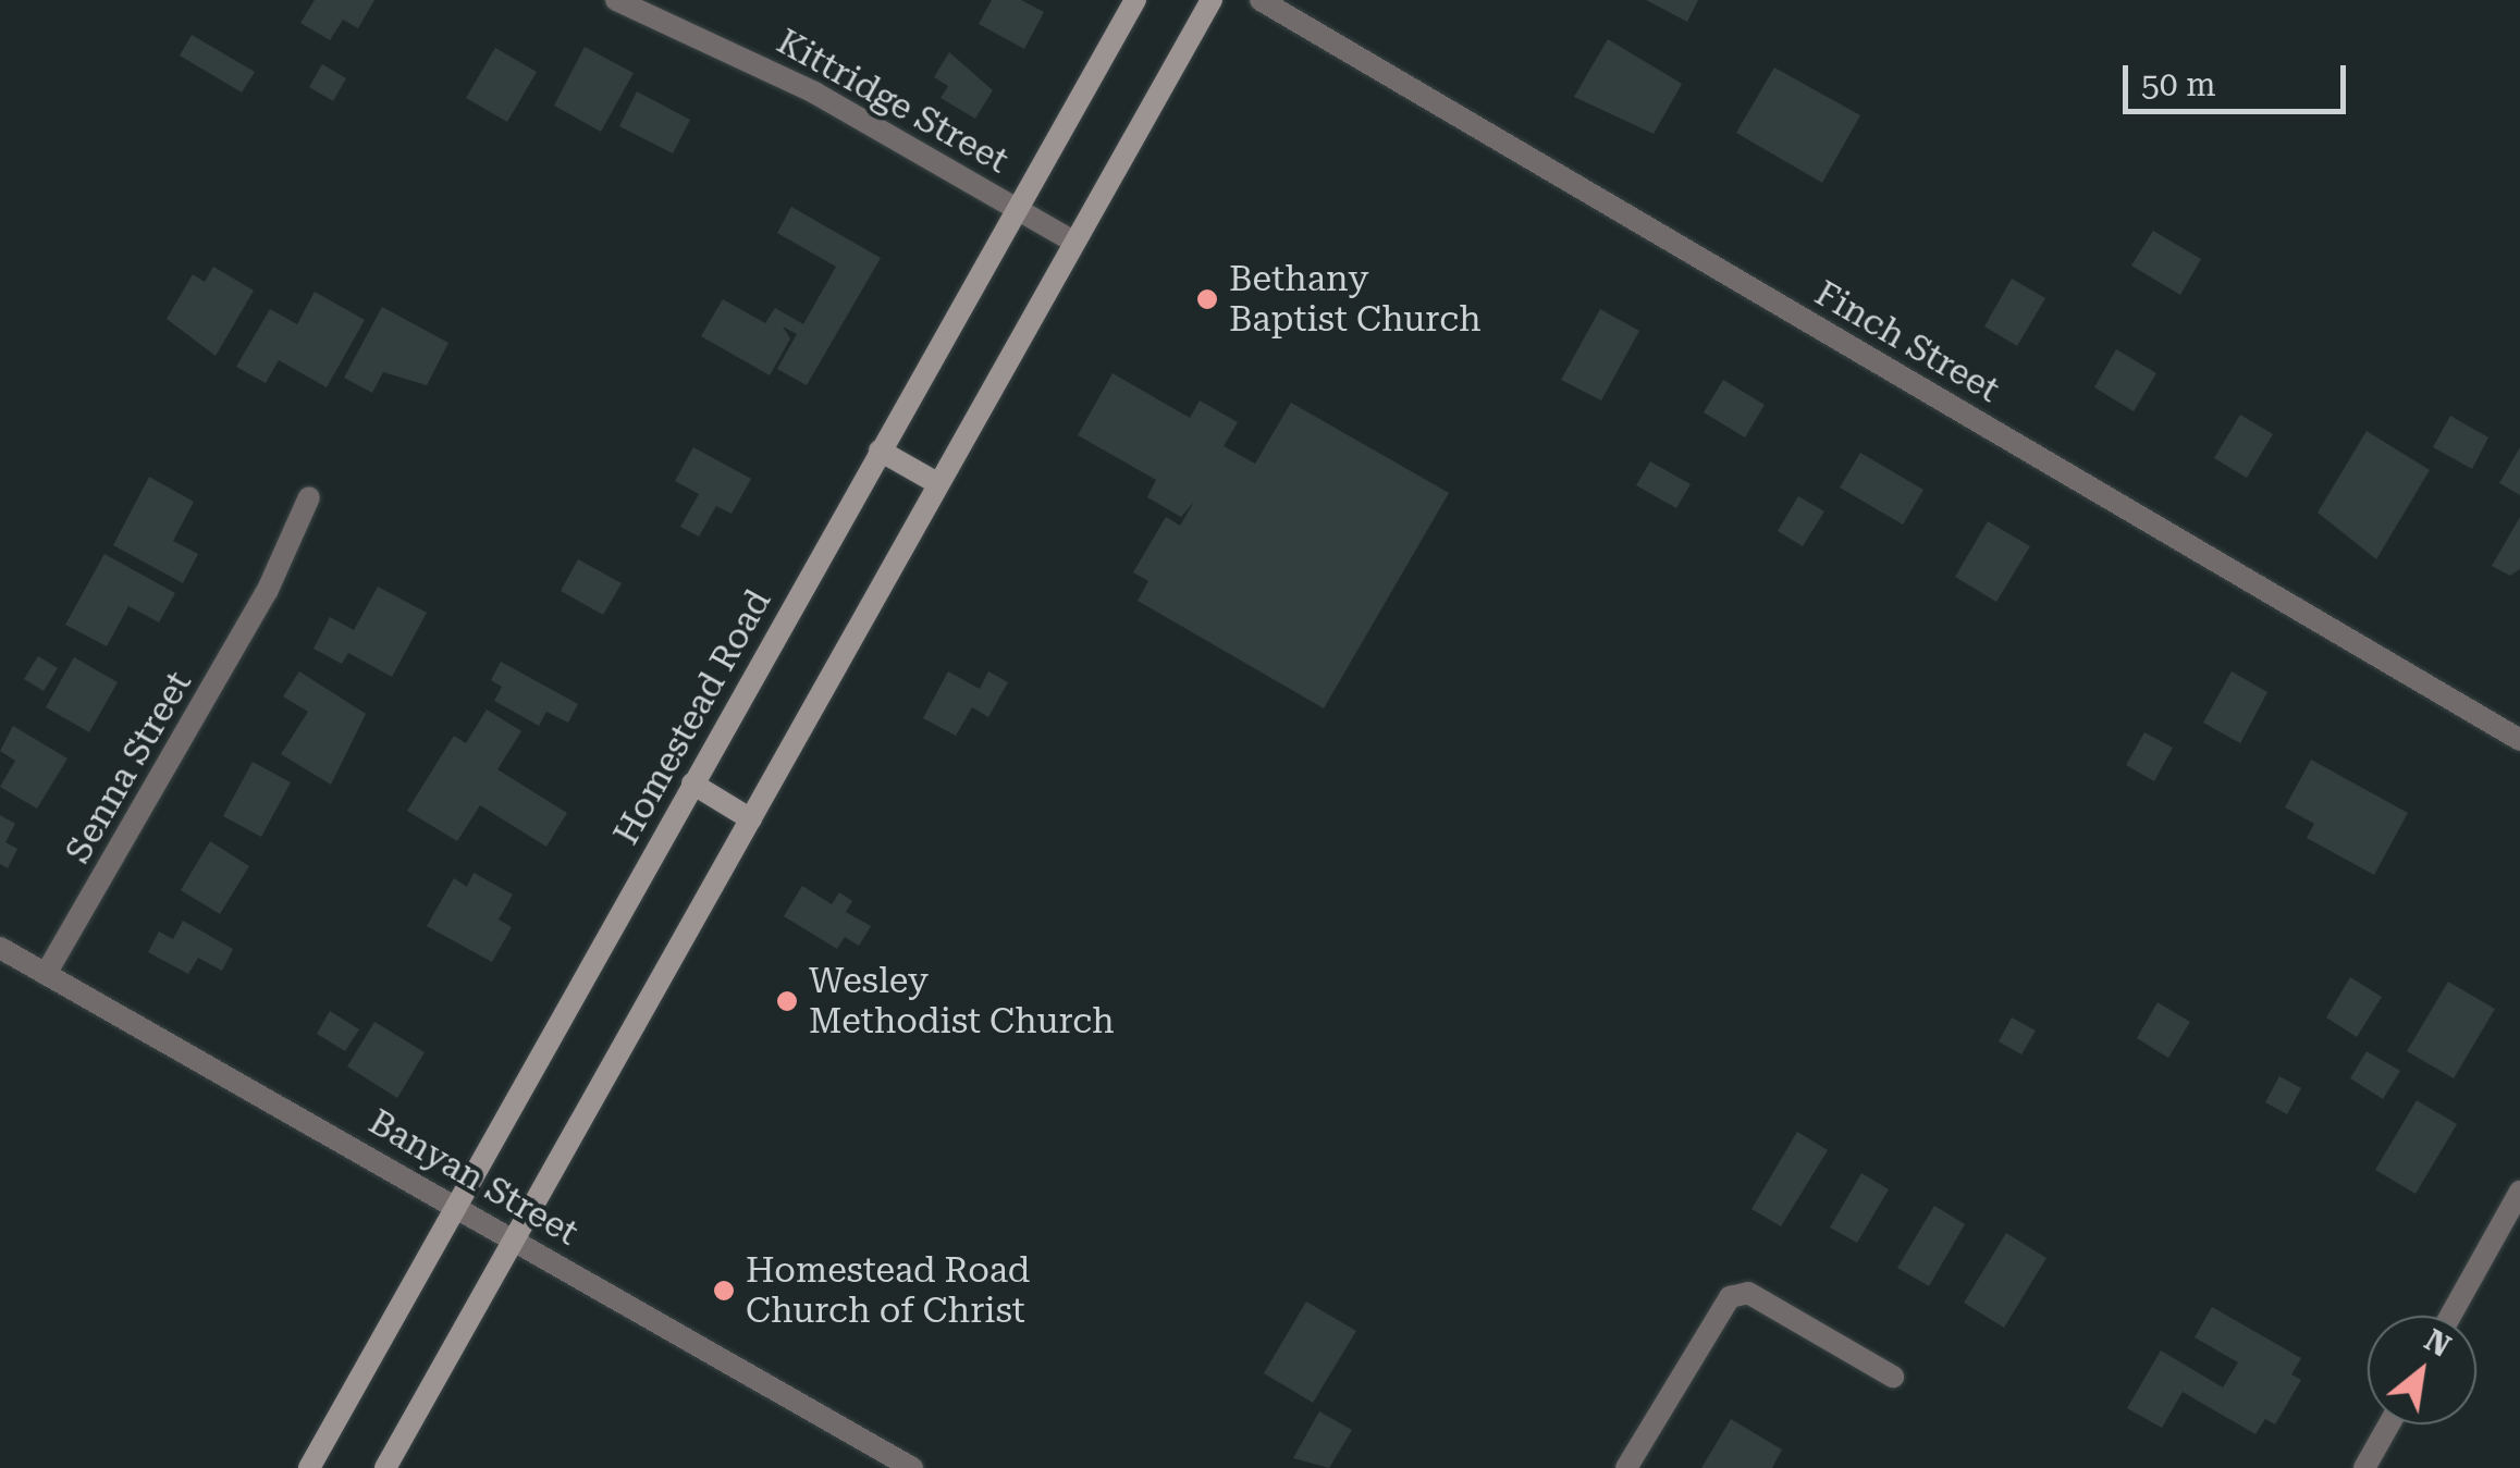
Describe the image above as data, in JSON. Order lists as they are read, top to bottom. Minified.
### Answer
{"streets":{"main road":["Homestead Road"],"street":["Kittridge Street","Finch Street","Senna Street","Banyan Street"]},"crossings":[["Kittridge Street","Homestead Road"],["Homestead Road","Banyan Street"],["Senna Street","Banyan Street"]],"places":["Bethany Baptist Church","Wesley Methodist Church","Homestead Road Church of Christ"],"scale_bar":"50 m","north":"top right"}
